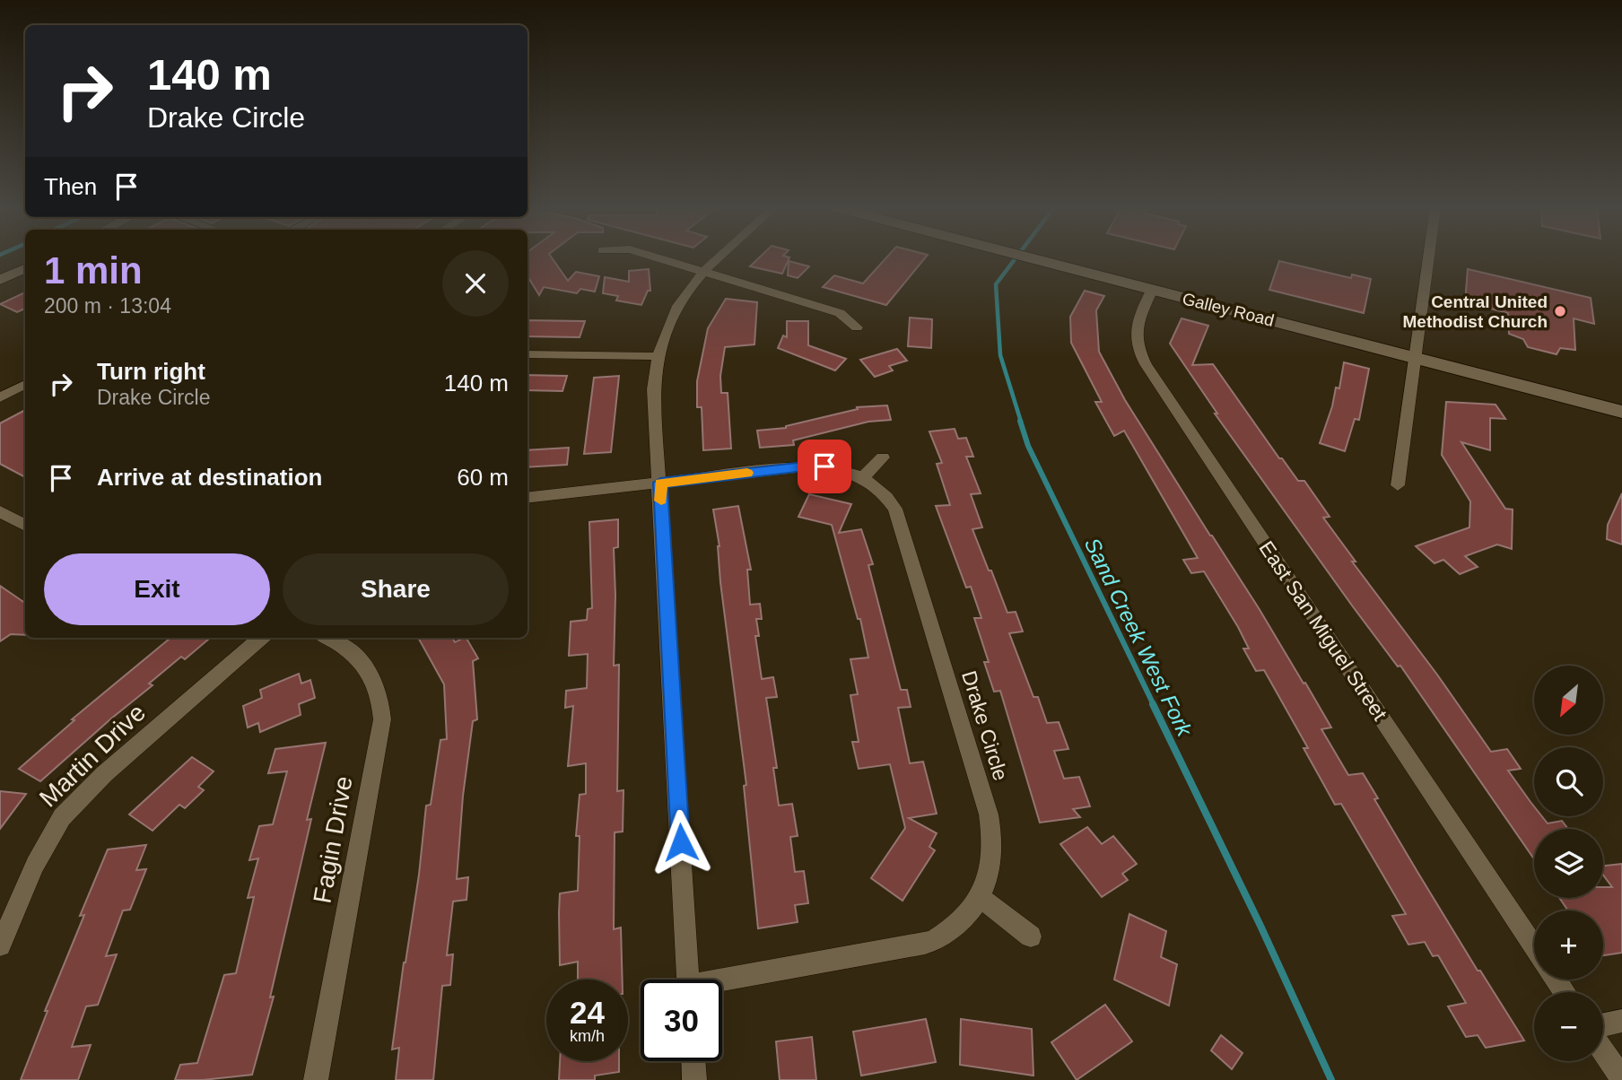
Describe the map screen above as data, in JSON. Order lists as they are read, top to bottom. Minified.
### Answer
{"streets":{"main road":["Galley Road"],"street":["East San Miguel Street","Drake Circle","Martin Drive","Fagin Drive"]},"crossings":[["Galley Road","East San Miguel Street"]],"water":["Sand Creek West Fork"],"places":["Central United Methodist Church"],"north":"bottom left","page":{"turn":["140 m","Drake Circle"],"then":"Then","heading":["1 min","200 m · 13:04"],"list":[{"name":"Turn right","note":"Drake Circle","value":"140 m"},{"name":"Arrive at destination","value":"60 m"}],"buttons":["Exit","Share"],"map_buttons":["+","−"],"speed":"24 km/h","limit":"30"}}
